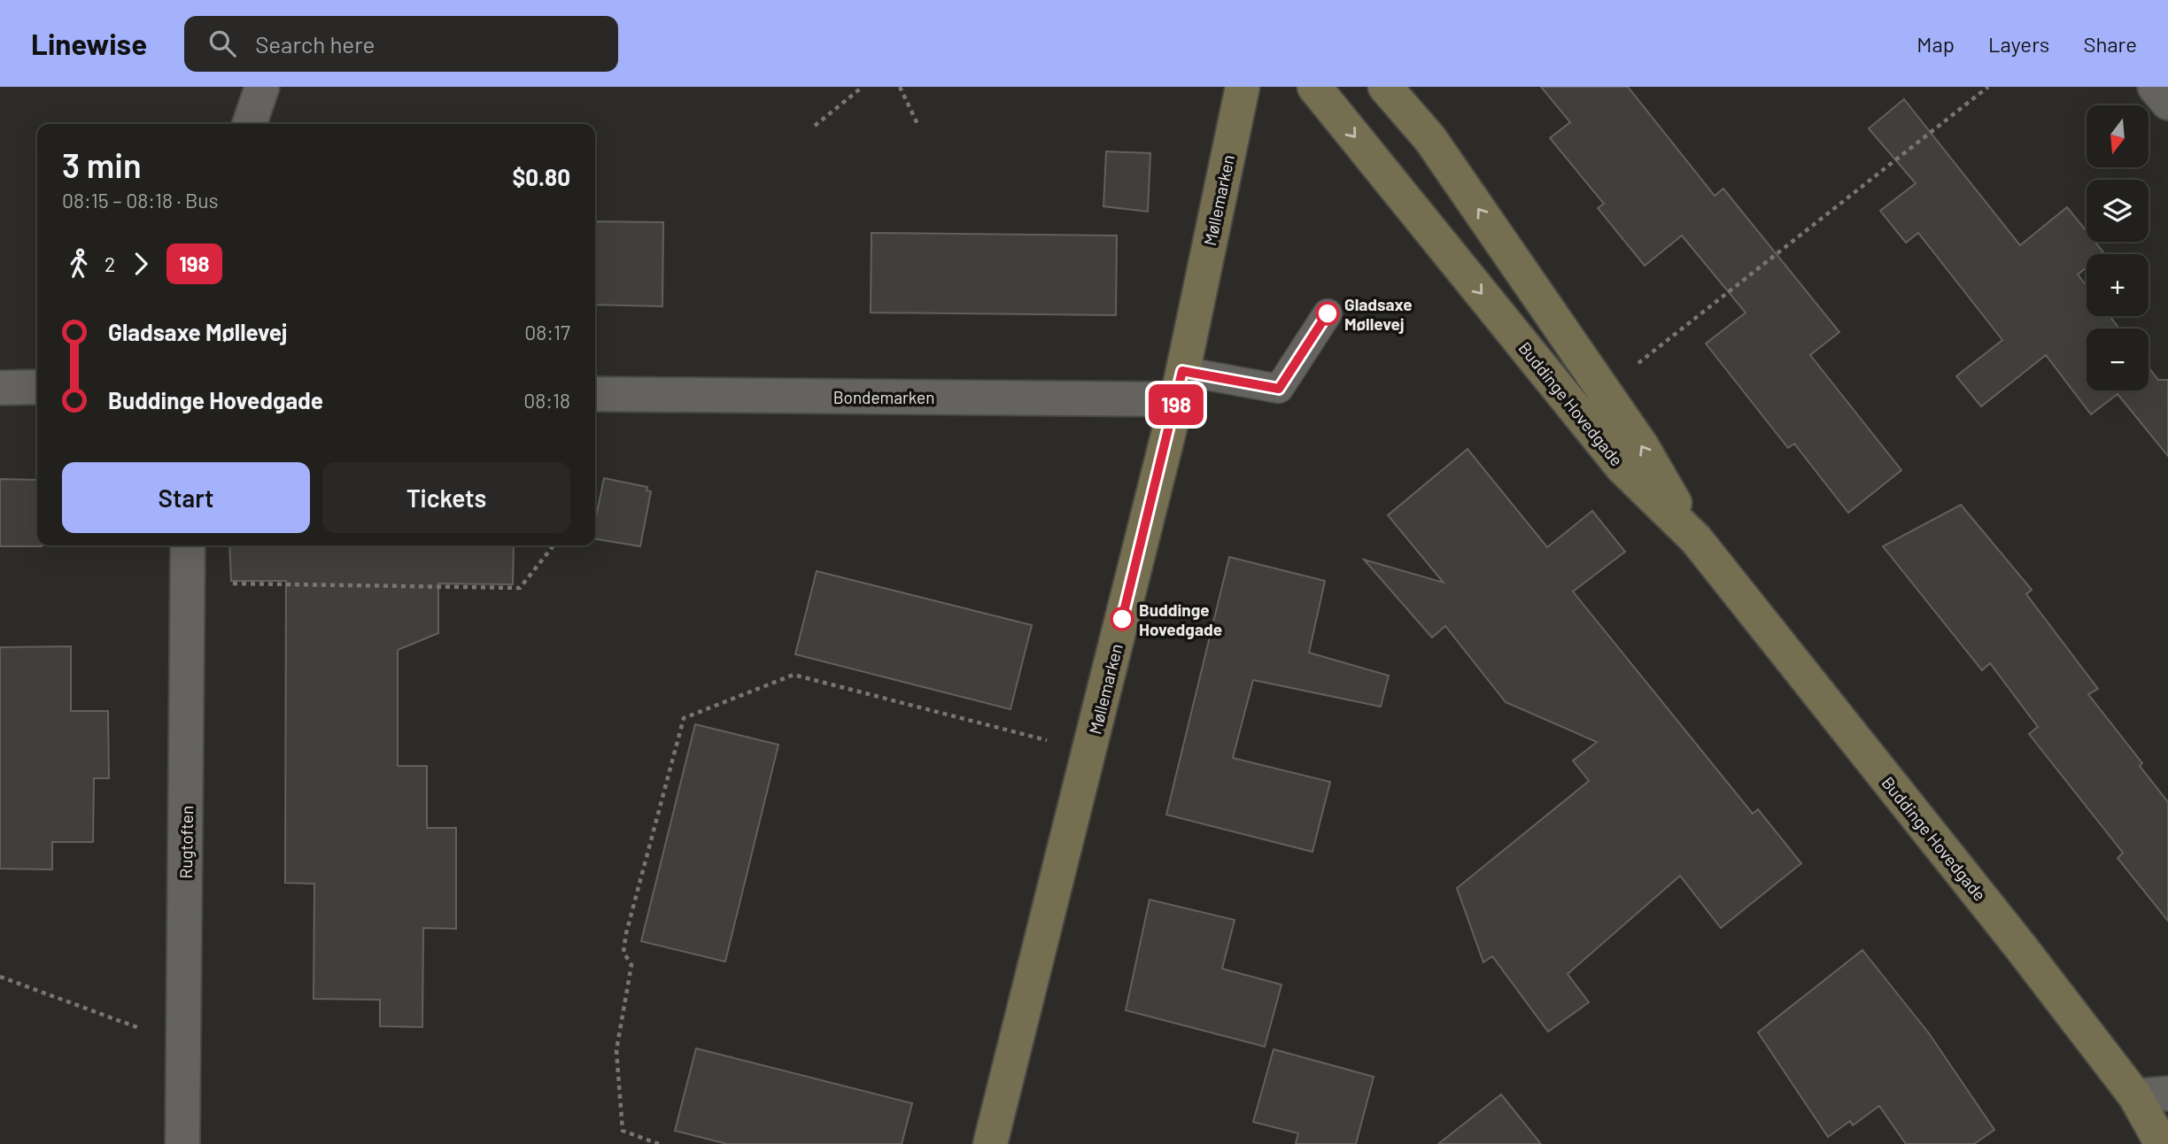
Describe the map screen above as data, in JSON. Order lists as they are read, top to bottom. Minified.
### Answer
{"streets":{"street":["Møllemarken","Bondemarken","Buddinge Hovedgade","Rugtoften"]},"crossings":[["Møllemarken","Bondemarken"]],"places":["Gladsaxe Møllevej","Buddinge Hovedgade"],"lines":["bus line 198"],"north":"bottom","page":{"header":"Linewise","search":"Search here","nav":["Map","Layers","Share"],"on_map":"198","map_buttons":["+","−"],"heading":["3 min","08:15 – 08:18 · Bus","$0.80"],"legs":["2","198"],"list":[{"name":"Gladsaxe Møllevej","value":"08:17"},{"name":"Buddinge Hovedgade","value":"08:18"}],"buttons":["Start","Tickets"]}}
